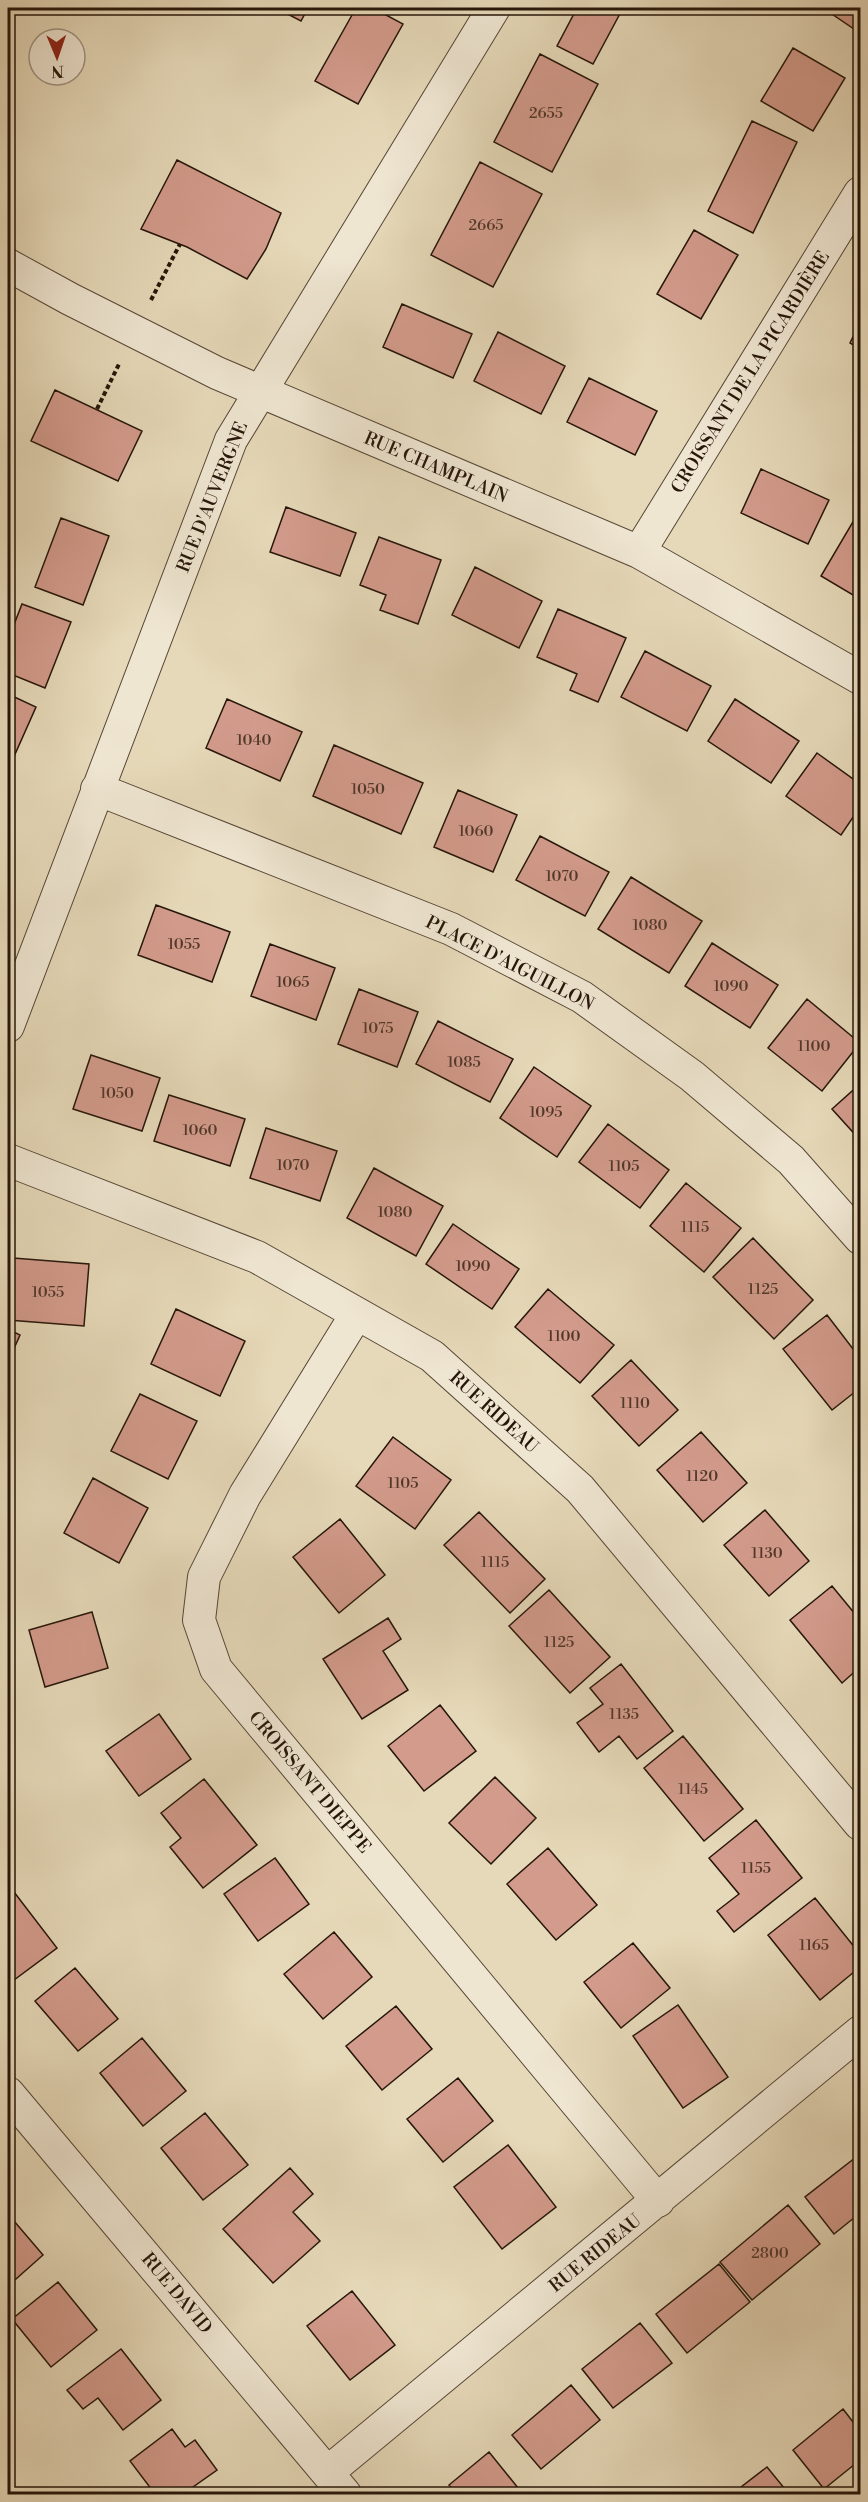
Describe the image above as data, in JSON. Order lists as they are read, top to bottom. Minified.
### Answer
{"streets":{"street":["CROISSANT DE LA PICARDIÈRE","RUE CHAMPLAIN","RUE D'AUVERGNE","PLACE D'AIGUILLON","RUE RIDEAU","CROISSANT DIEPPE","RUE DAVID"]},"crossings":[["CROISSANT DE LA PICARDIÈRE","RUE CHAMPLAIN"],["RUE CHAMPLAIN","RUE D'AUVERGNE"],["RUE D'AUVERGNE","PLACE D'AIGUILLON"],["RUE RIDEAU","CROISSANT DIEPPE"],["RUE RIDEAU","RUE DAVID"]],"house_numbers":["2655","2665","1040","1050","1060","1070","1080","1055","1065","1090","1075","1100","1085","1050","1095","1060","1070","1105","1080","1115","1090","1125","1055","1100","1110","1120","1105","1130","1115","1125","1135","1145","1155","1165","2800"],"north":"bottom"}
